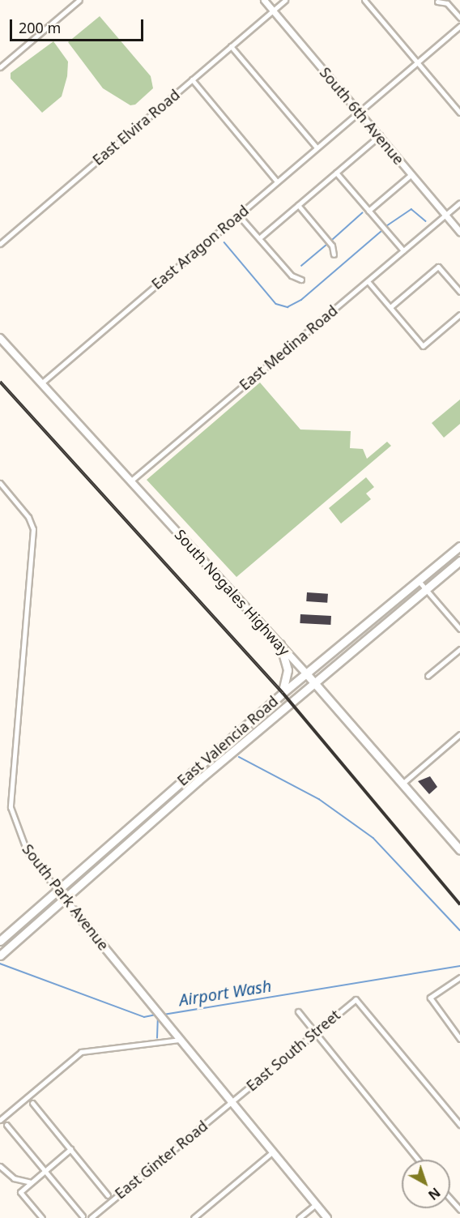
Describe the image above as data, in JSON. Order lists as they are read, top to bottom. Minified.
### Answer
{"streets":{"main road":["South Nogales Highway","East Valencia Road","South Park Avenue"],"street":["South 6th Avenue","East Elvira Road","East Aragon Road","East Medina Road","East South Street","East Ginter Road"]},"crossings":[["South 6th Avenue","East Elvira Road"],["South 6th Avenue","East Aragon Road"],["South 6th Avenue","East Medina Road"],["East Aragon Road","South Nogales Highway"],["East Medina Road","South Nogales Highway"],["South Nogales Highway","East Valencia Road"],["East Valencia Road","South Park Avenue"],["South Park Avenue","East South Street"],["South Park Avenue","East Ginter Road"],["East South Street","East Ginter Road"]],"water":["Airport Wash"],"scale_bar":"200 m","north":"bottom right"}
